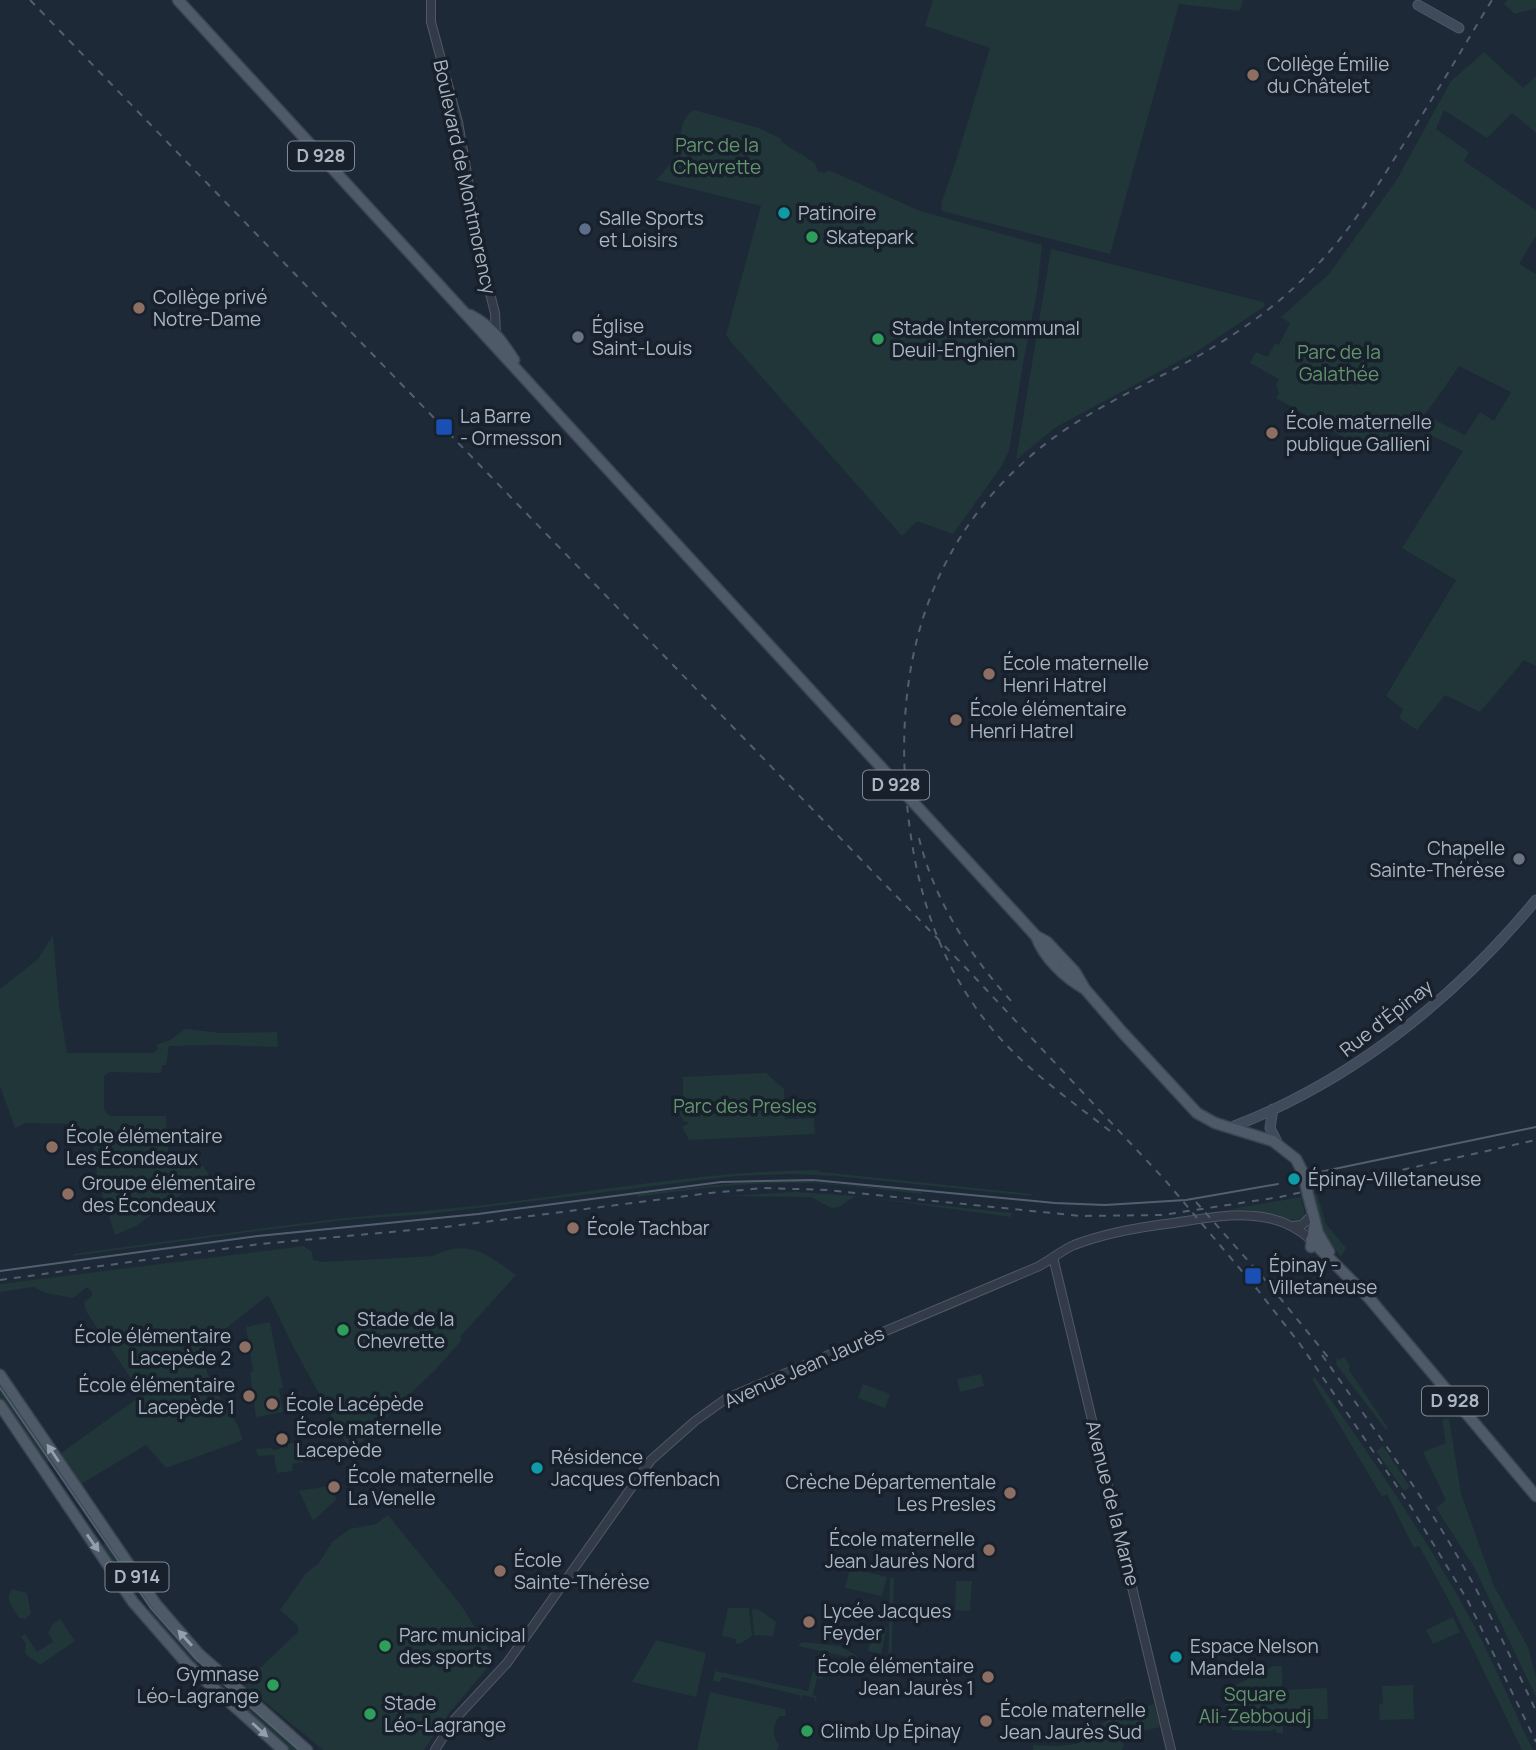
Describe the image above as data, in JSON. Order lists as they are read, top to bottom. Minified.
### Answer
{"streets":{"main road":["D 928","Rue d'Épinay","D 914"],"street":["Boulevard de Montmorency","Avenue Jean Jaurès","Avenue de la Marne"]},"crossings":[["D 928","Boulevard de Montmorency"],["D 928","Rue d'Épinay"],["D 928","Avenue Jean Jaurès"],["Avenue Jean Jaurès","Avenue de la Marne"]],"parks":["Parc de la Chevrette","Parc de la Galathée","Parc des Presles","Square Ali-Zebboudj"],"places":{"other":["Collège Émilie du Châtelet","Patinoire","Salle Sports et Loisirs","Skatepark","Collège privé Notre-Dame","Église Saint-Louis","Stade Intercommunal Deuil-Enghien","École maternelle publique Gallieni","École maternelle Henri Hatrel","École élémentaire Henri Hatrel","Chapelle Sainte-Thérèse","École élémentaire Les Écondeaux","Épinay-Villetaneuse","Groupe élémentaire des Écondeaux","École Tachbar","Stade de la Chevrette","École élémentaire Lacepède 2","École élémentaire Lacepède 1","École Lacépède","École maternelle Lacepède","Résidence Jacques Offenbach","École maternelle La Venelle","Crèche Départementale Les Presles","École maternelle Jean Jaurès Nord","École Sainte-Thérèse","Lycée Jacques Feyder","Parc municipal des sports","Espace Nelson Mandela","École élémentaire Jean Jaurès 1","Gymnase Léo-Lagrange","Stade Léo-Lagrange","École maternelle Jean Jaurès Sud","Climb Up Épinay"],"transit":["La Barre - Ormesson","Épinay - Villetaneuse"]}}
